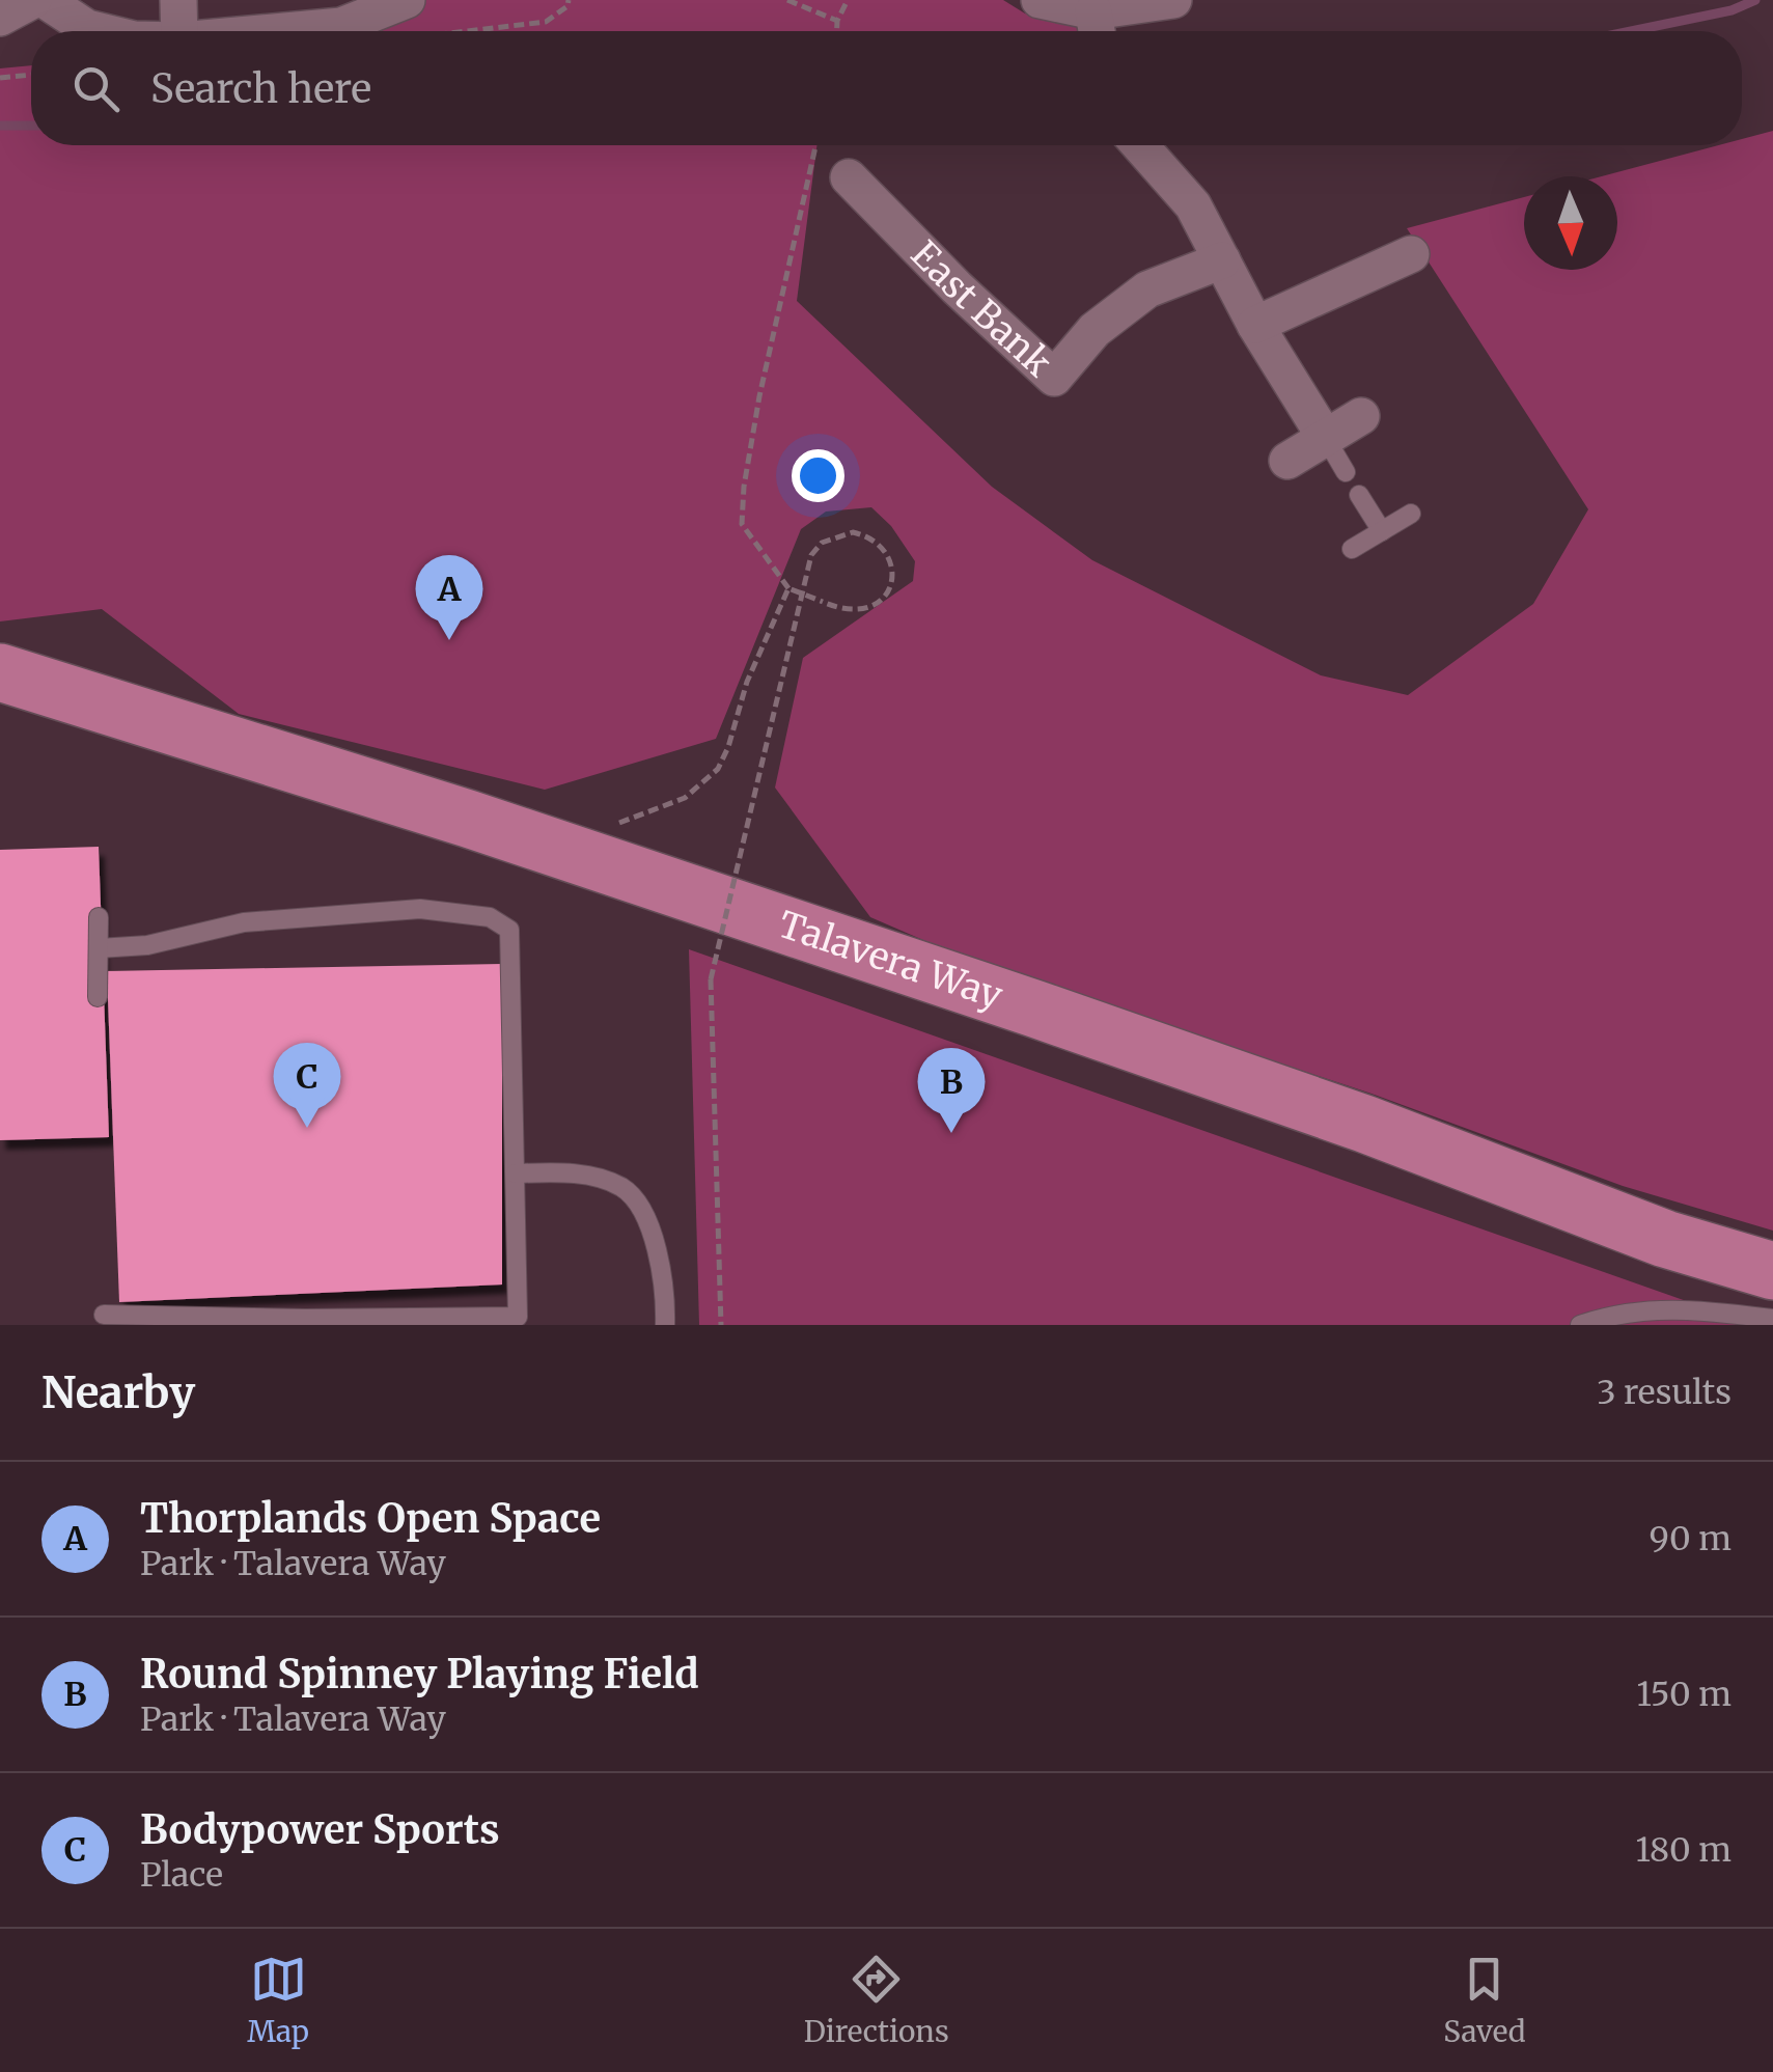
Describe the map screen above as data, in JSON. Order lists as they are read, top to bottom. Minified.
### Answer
{"streets":{"main road":["Talavera Way"],"street":["East Bank"]},"north":"bottom","page":{"search":"Search here","pins":["A","C","B"],"heading":["Nearby","3 results"],"list":[{"mark":"A","name":"Thorplands Open Space","note":"Park · Talavera Way","value":"90 m"},{"mark":"B","name":"Round Spinney Playing Field","note":"Park · Talavera Way","value":"150 m"},{"mark":"C","name":"Bodypower Sports","note":"Place","value":"180 m"}],"nav":["Map","Directions","Saved"]}}
